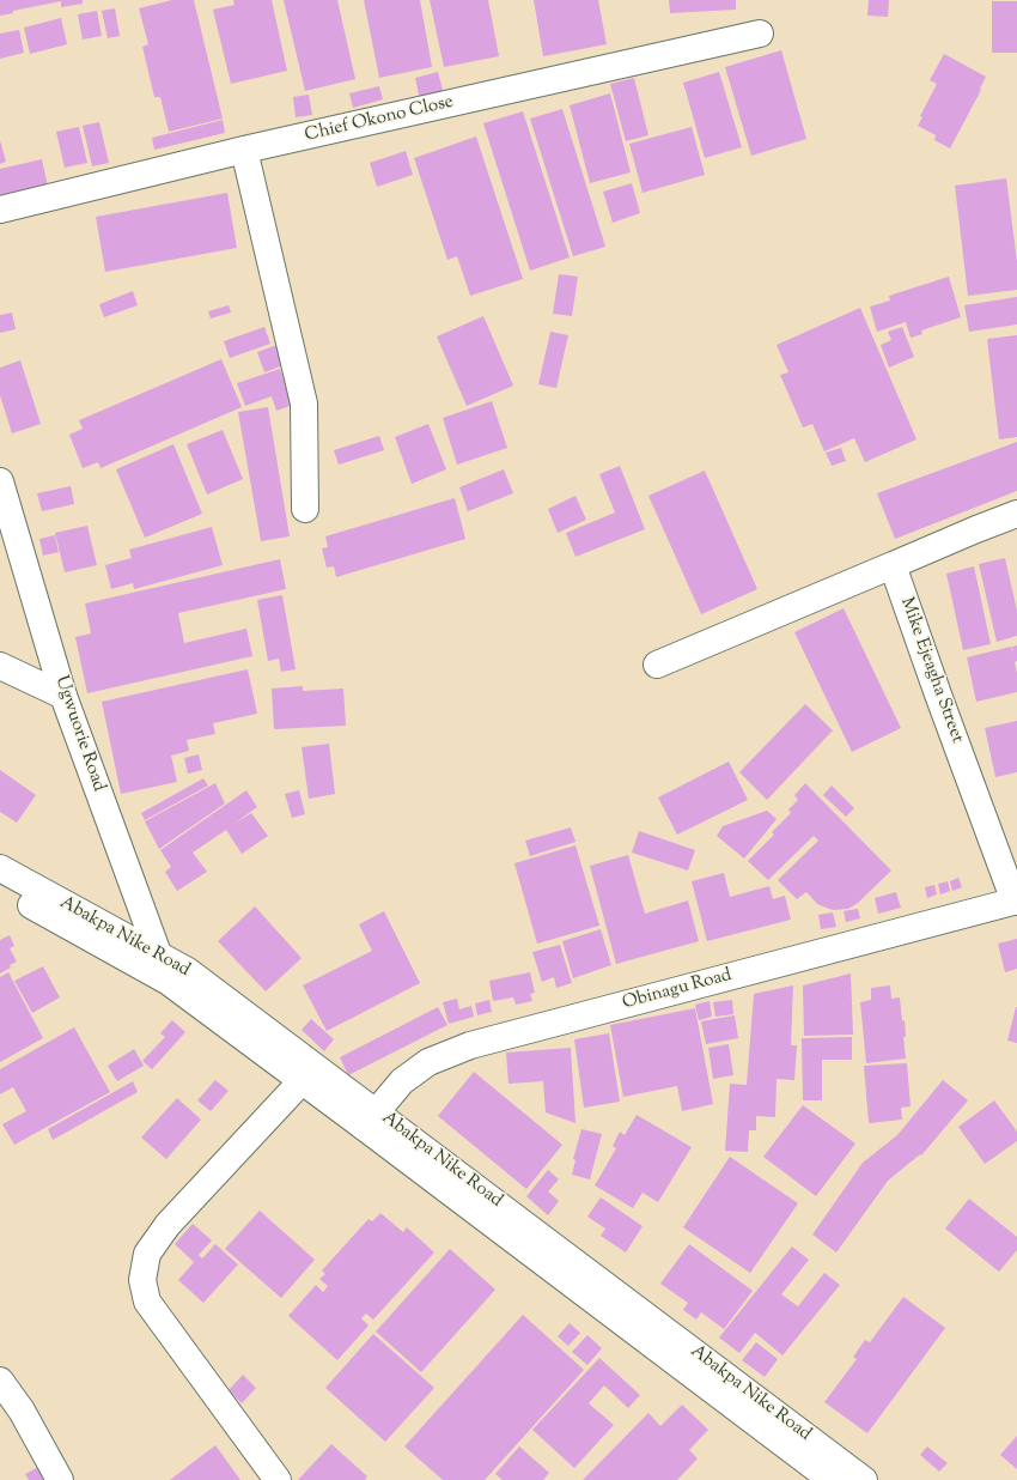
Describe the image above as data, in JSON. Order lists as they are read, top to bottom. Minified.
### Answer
{"streets":{"street":["Chief Okono Close","Mike Ejeagha Street","Ugwuorie Road","Abakpa Nike Road","Obinagu Road"]},"crossings":[["Mike Ejeagha Street","Obinagu Road"],["Ugwuorie Road","Abakpa Nike Road"],["Abakpa Nike Road","Obinagu Road"]]}
